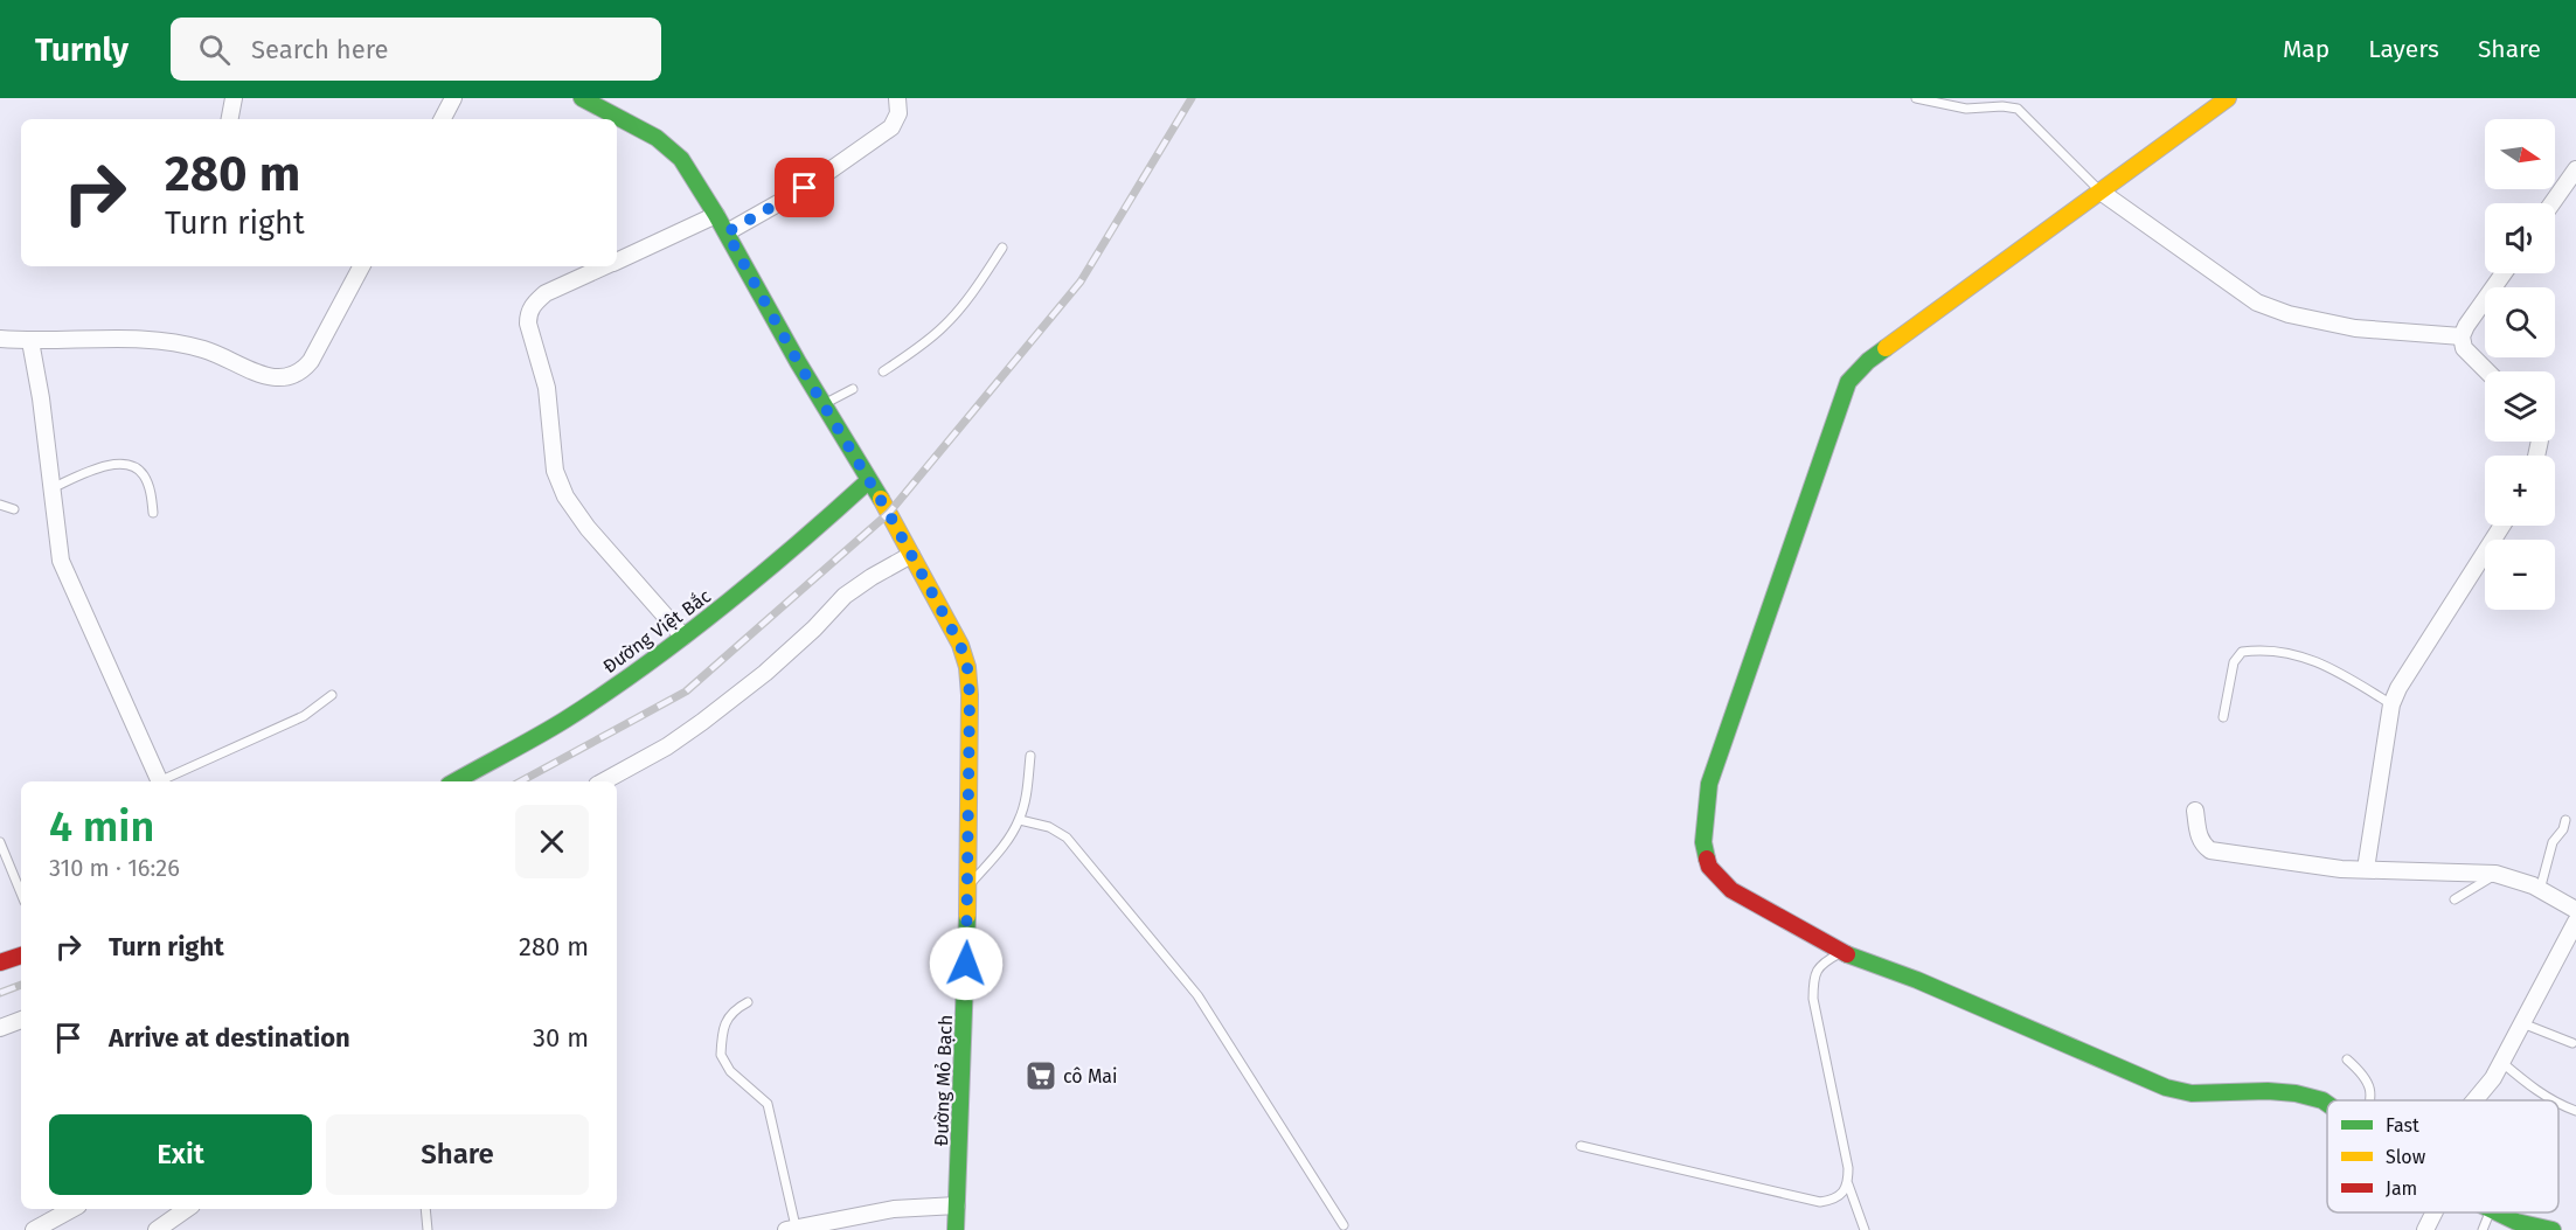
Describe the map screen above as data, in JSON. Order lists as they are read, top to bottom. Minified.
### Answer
{"streets":{"street":["Đường Việt Bắc","Đường Mỏ Bạch"]},"crossings":[["Đường Việt Bắc","Đường Mỏ Bạch"]],"places":{"supermarket":["cô Mai"]},"legend":["Fast","Slow","Jam"],"north":"right","page":{"header":"Turnly","search":"Search here","nav":["Map","Layers","Share"],"map_buttons":["+","−"],"turn":["280 m","Turn right"],"heading":["4 min","310 m · 16:26"],"list":[{"name":"Turn right","value":"280 m"},{"name":"Arrive at destination","value":"30 m"}],"buttons":["Exit","Share"]}}
